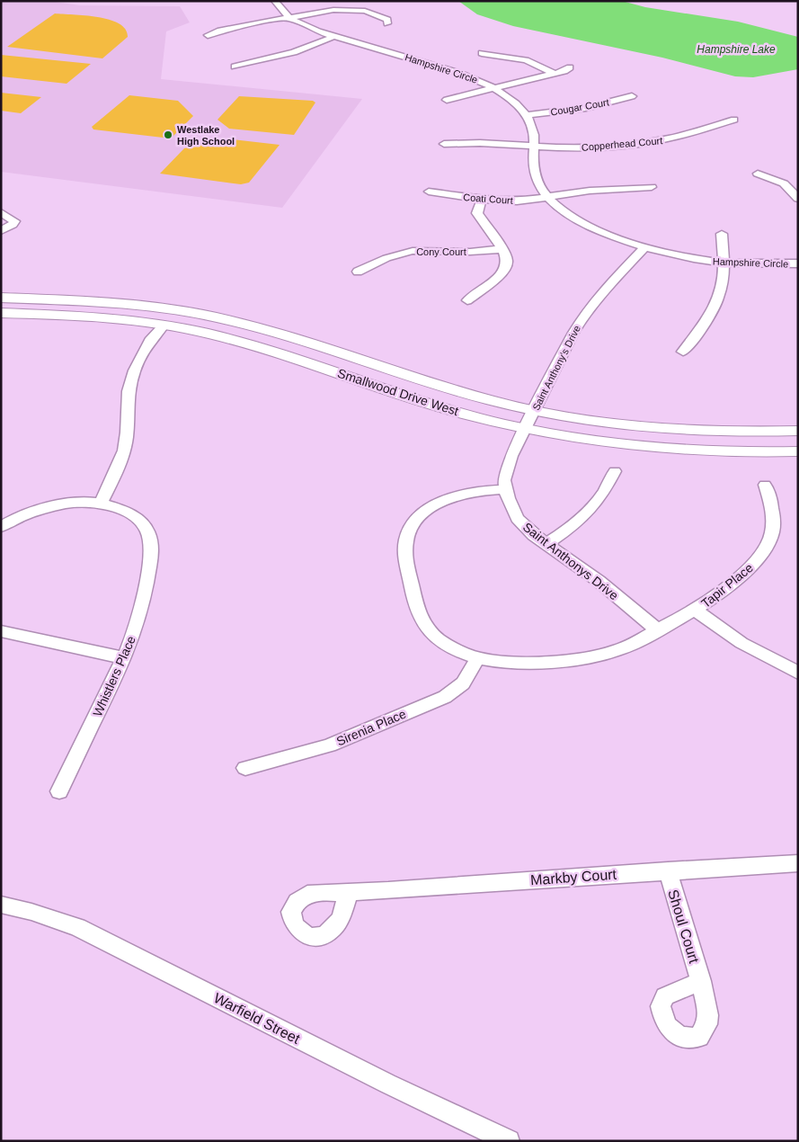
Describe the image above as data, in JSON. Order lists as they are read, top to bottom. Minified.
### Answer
{"streets":{"street":["Hampshire Circle","Cougar Court","Copperhead Court","Coati Court","Cony Court","Saint Anthony's Drive","Smallwood Drive West","Saint Anthonys Drive","Tapir Place","Whistlers Place","Sirenia Place","Markby Court","Shoul Court","Warfield Street"]},"crossings":[["Hampshire Circle","Cougar Court"],["Hampshire Circle","Copperhead Court"],["Hampshire Circle","Coati Court"],["Hampshire Circle","Saint Anthony's Drive"],["Saint Anthony's Drive","Smallwood Drive West"],["Saint Anthony's Drive","Saint Anthonys Drive"],["Smallwood Drive West","Saint Anthonys Drive"],["Saint Anthonys Drive","Tapir Place"],["Markby Court","Shoul Court"]],"water":["Hampshire Lake"],"places":["Westlake High School"]}
